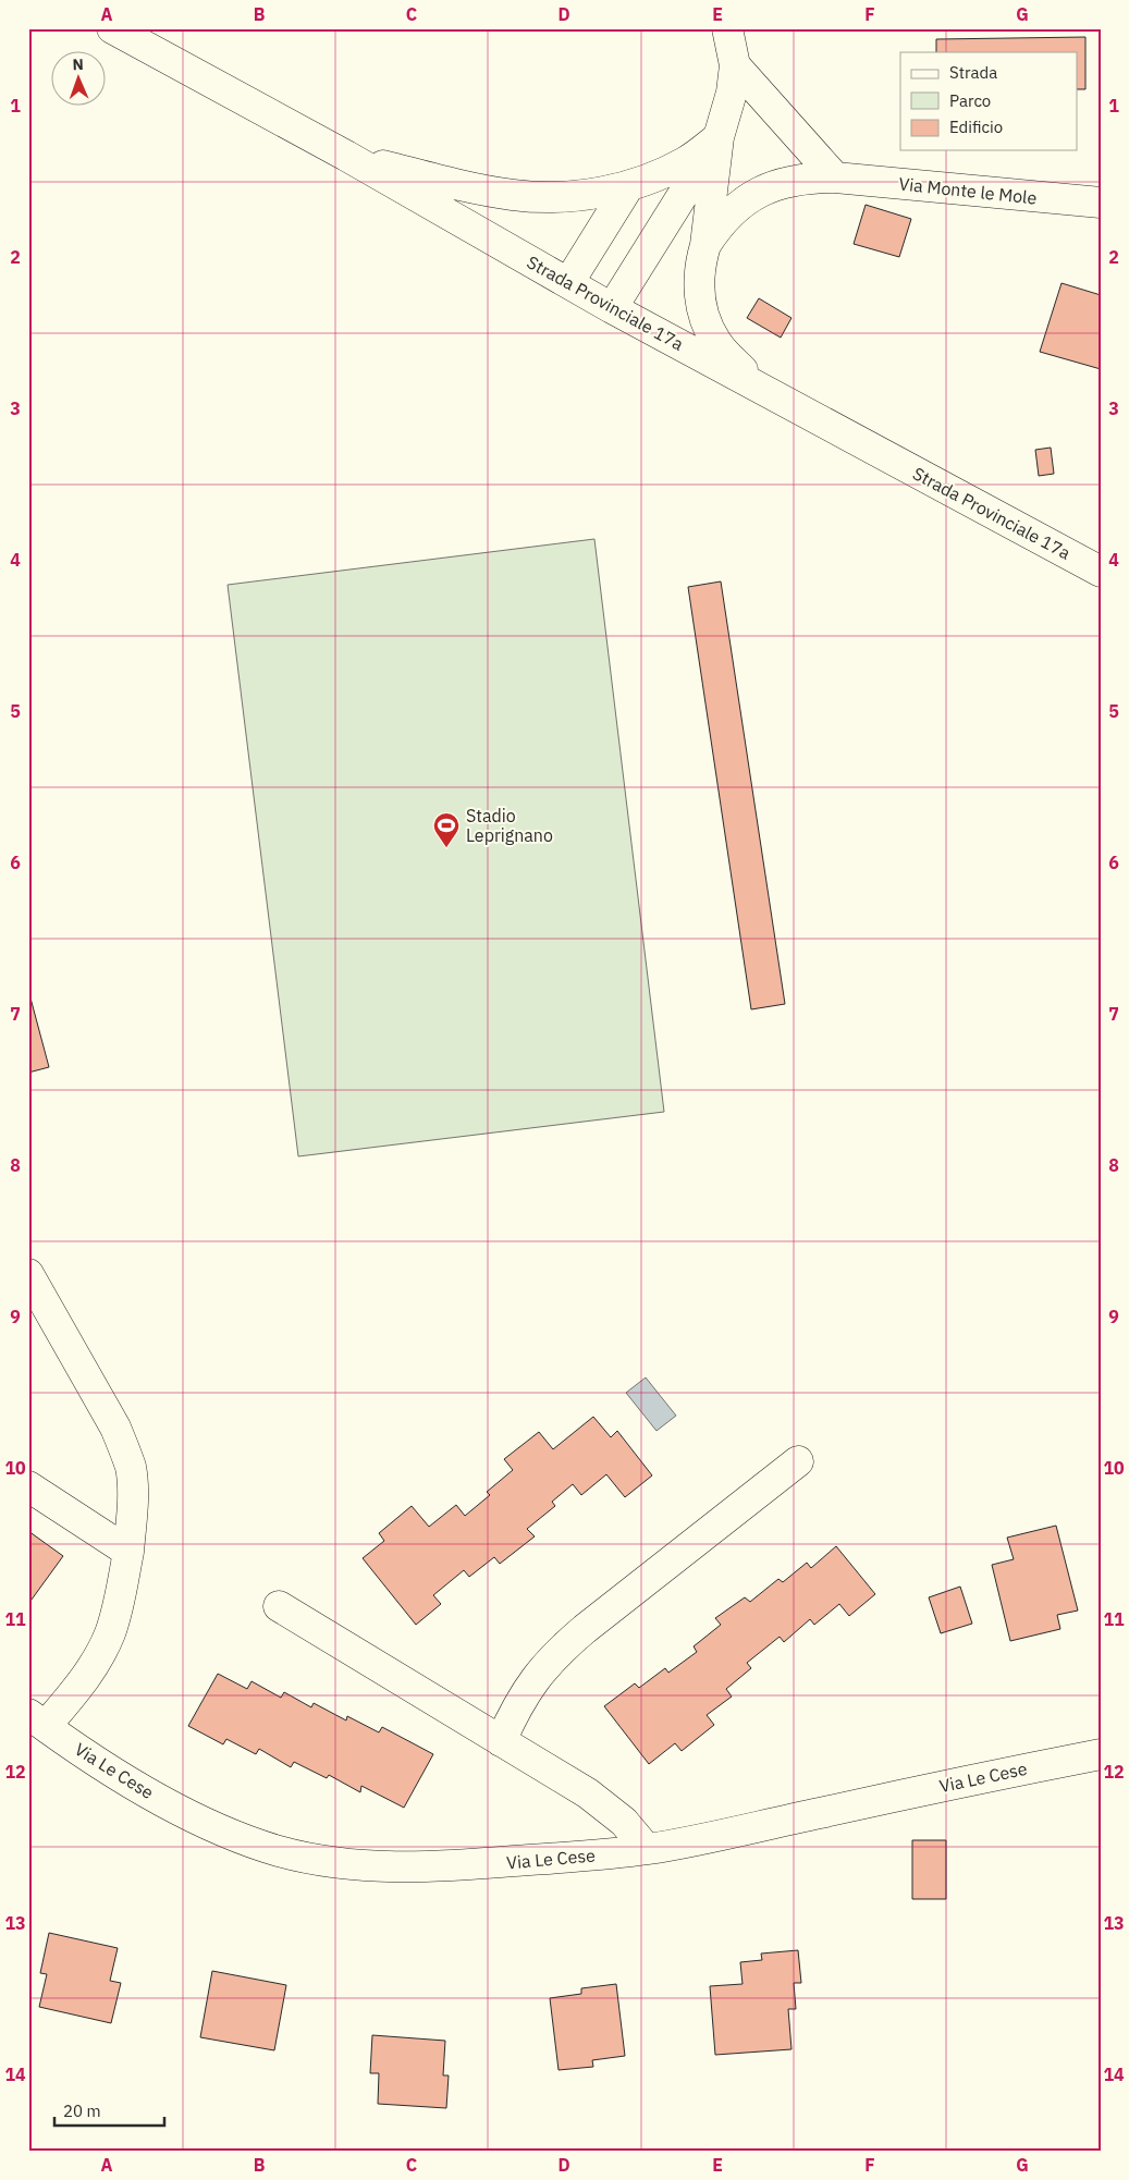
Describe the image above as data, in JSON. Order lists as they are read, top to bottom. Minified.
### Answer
{"streets":{"street":["Via Monte le Mole","Strada Provinciale 17a","Via Le Cese"]},"places":{"sports":["Stadio Leprignano"]},"legend":["Strada","Parco","Edificio"],"scale_bar":"20 m","north":"top","grid":{"columns":["A","B","C","D","E","F","G"],"rows":["1","2","3","4","5","6","7","8","9","10","11","12","13","14"]}}
